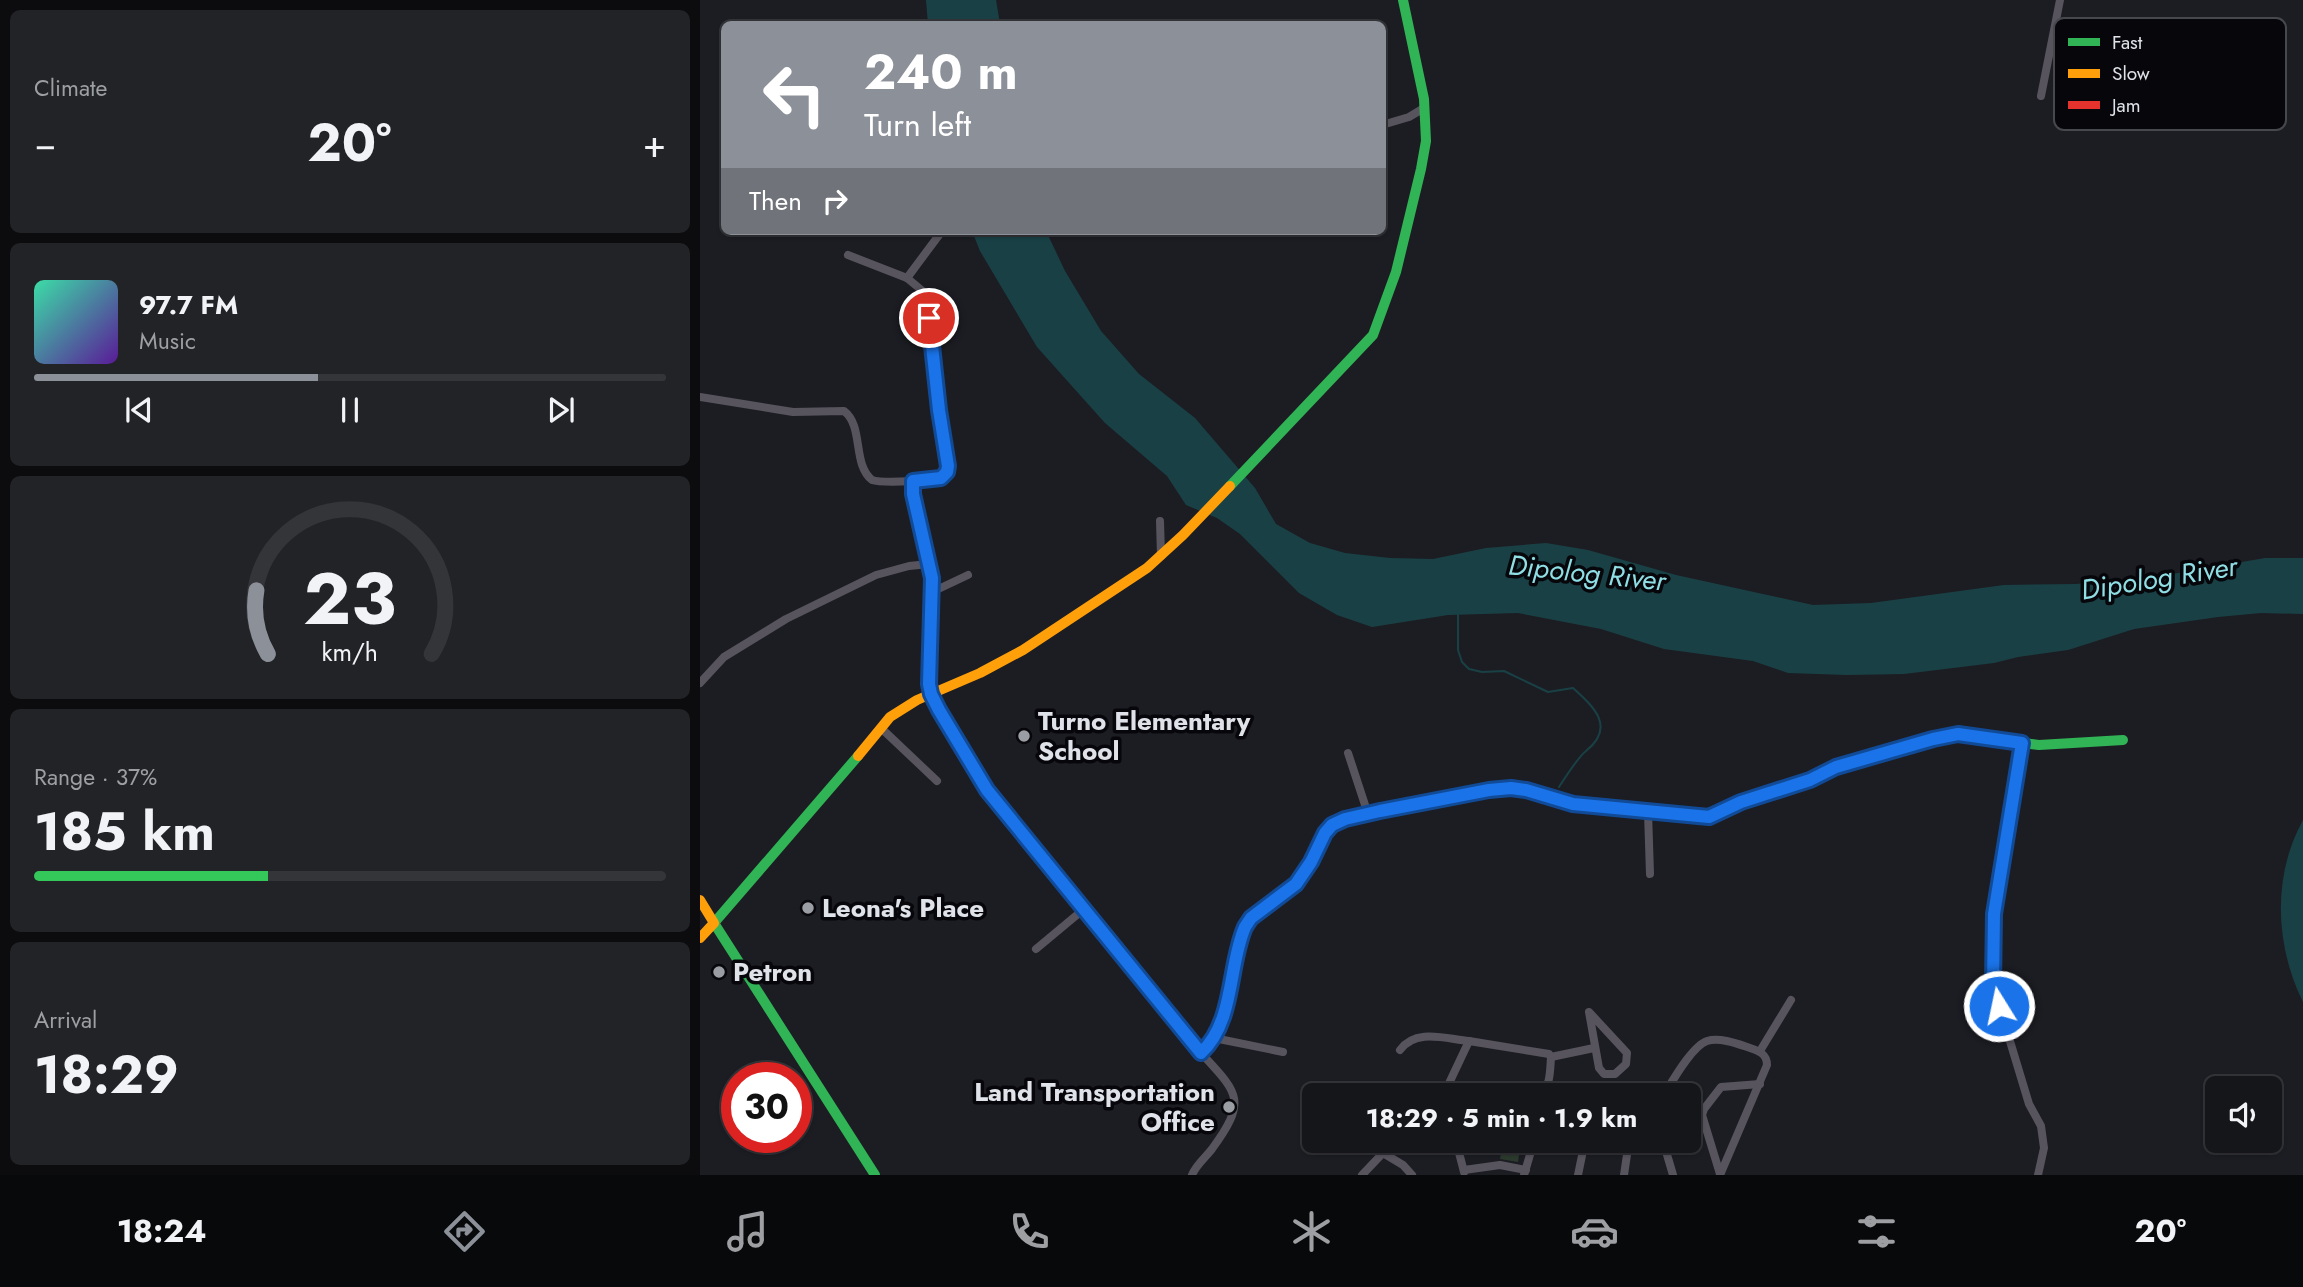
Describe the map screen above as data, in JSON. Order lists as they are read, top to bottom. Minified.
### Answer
{"water":["Dipolog River"],"places":["Turno Elementary School","Leona's Place","Petron","Land Transportation Office"],"legend":["Fast","Slow","Jam"],"page":{"tile":["Climate",["Range · 37%","185 km"],["Arrival","18:29"]],"turn":["240 m","Turn left"],"heat":["−","20°","+"],"then":"Then","song":["97.7 FM","Music"],"limit":"30","trip":"18:29 · 5 min · 1.9 km","tabs":["18:24","20°"],"gauge":["23","km/h"]}}
